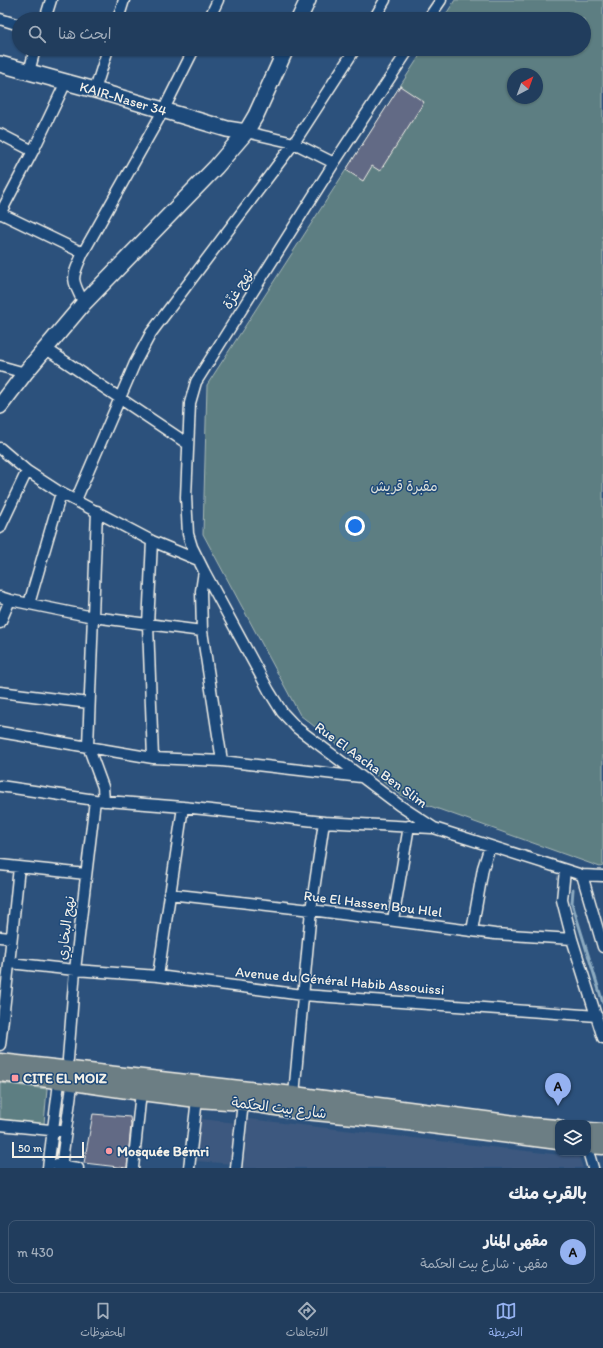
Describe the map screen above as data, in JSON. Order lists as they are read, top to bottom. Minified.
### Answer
{"streets":{"main road":["KAIR-Naser 34","شارع بيت الحكمة"],"street":["نهج غزّة","Rue El Aacha Ben Slim","Rue El Hassen Bou Hlel","نهج البخاري","Avenue du Général Habib Assouissi"]},"crossings":[["نهج غزّة","Rue El Aacha Ben Slim"],["نهج البخاري","Avenue du Général Habib Assouissi"],["نهج البخاري","شارع بيت الحكمة"]],"parks":["مقبرة قريش"],"places":{"transit":["CITE EL MOIZ"],"other":["Mosquée Bémri"]},"scale_bar":"50 m","north":"top right","page":{"search":"ابحث هنا","pins":"A","scale":"50 m","heading":"بالقرب منك","list":[{"mark":"A","name":"مقهى المنار","note":"مقهى · شارع بيت الحكمة","value":"430 m"}],"nav":["الخريطة","الاتجاهات","المحفوظات"]}}
